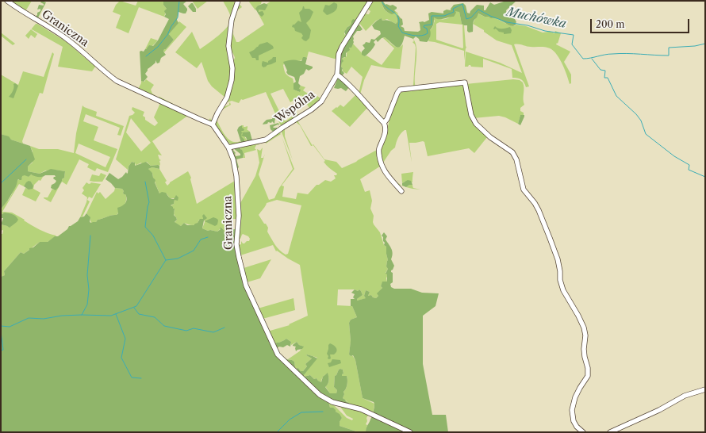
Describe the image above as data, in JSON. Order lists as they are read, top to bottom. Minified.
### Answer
{"streets":{"street":["Graniczna","Wspólna"]},"crossings":[["Graniczna","Wspólna"]],"water":["Muchówka"],"scale_bar":"200 m"}
